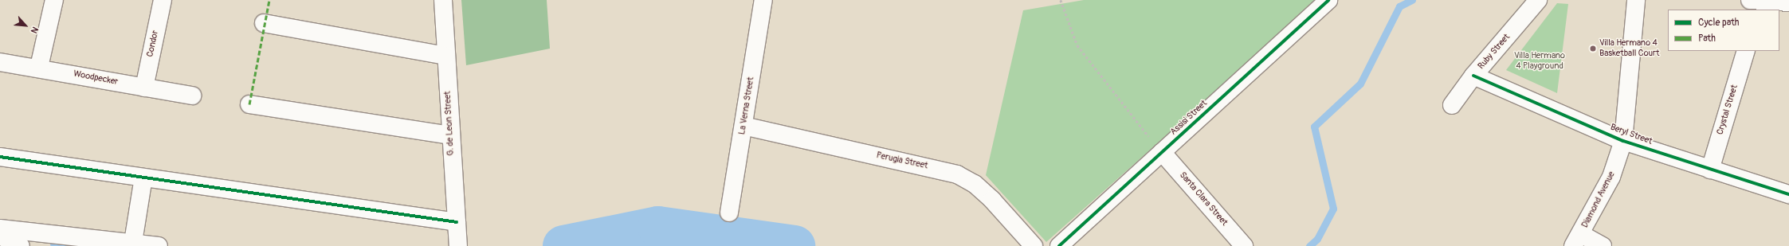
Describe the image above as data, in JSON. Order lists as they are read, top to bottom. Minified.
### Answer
{"streets":{"street":["Condor","Ruby Street","Woodpecker","La Verna Street","Crystal Street","Assisi Street","G. de Leon Street","Beryl Street","Perugia Street","Santa Clara Street","Diamond Avenue"]},"crossings":[["Condor","Woodpecker"],["Ruby Street","Beryl Street"],["La Verna Street","Perugia Street"],["Crystal Street","Beryl Street"],["Assisi Street","Santa Clara Street"],["Beryl Street","Diamond Avenue"]],"parks":["Villa Hermano 4 Playground"],"places":["Villa Hermano 4 Basketball Court"],"legend":["Cycle path","Path"],"north":"bottom right"}
